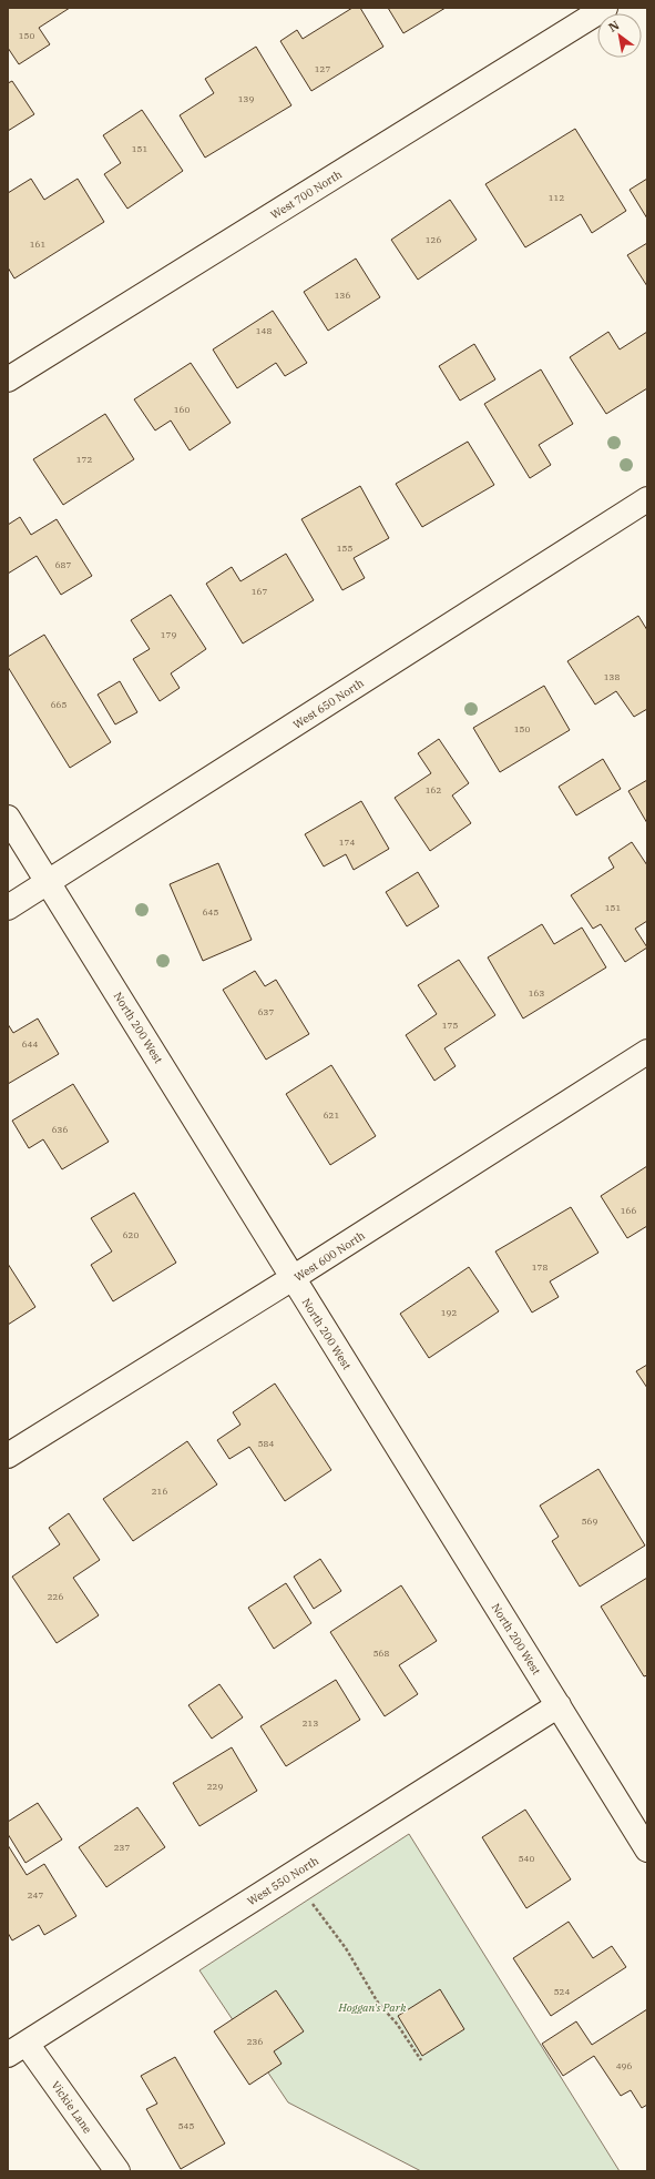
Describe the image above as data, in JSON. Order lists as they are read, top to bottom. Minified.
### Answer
{"streets":{"street":["West 700 North","West 650 North","North 200 West","West 600 North","West 550 North","Vickie Lane"]},"crossings":[["West 650 North","North 200 West"],["North 200 West","West 600 North"],["North 200 West","West 550 North"],["West 550 North","Vickie Lane"]],"parks":["Hoggan's Park"],"house_numbers":["150","127","139","151","112","126","161","136","148","160","172","155","687","167","179","138","665","150","162","174","151","645","163","637","175","644","621","636","166","620","178","192","584","216","569","226","568","213","229","237","540","247","524","236","496","545"],"north":"top left"}
